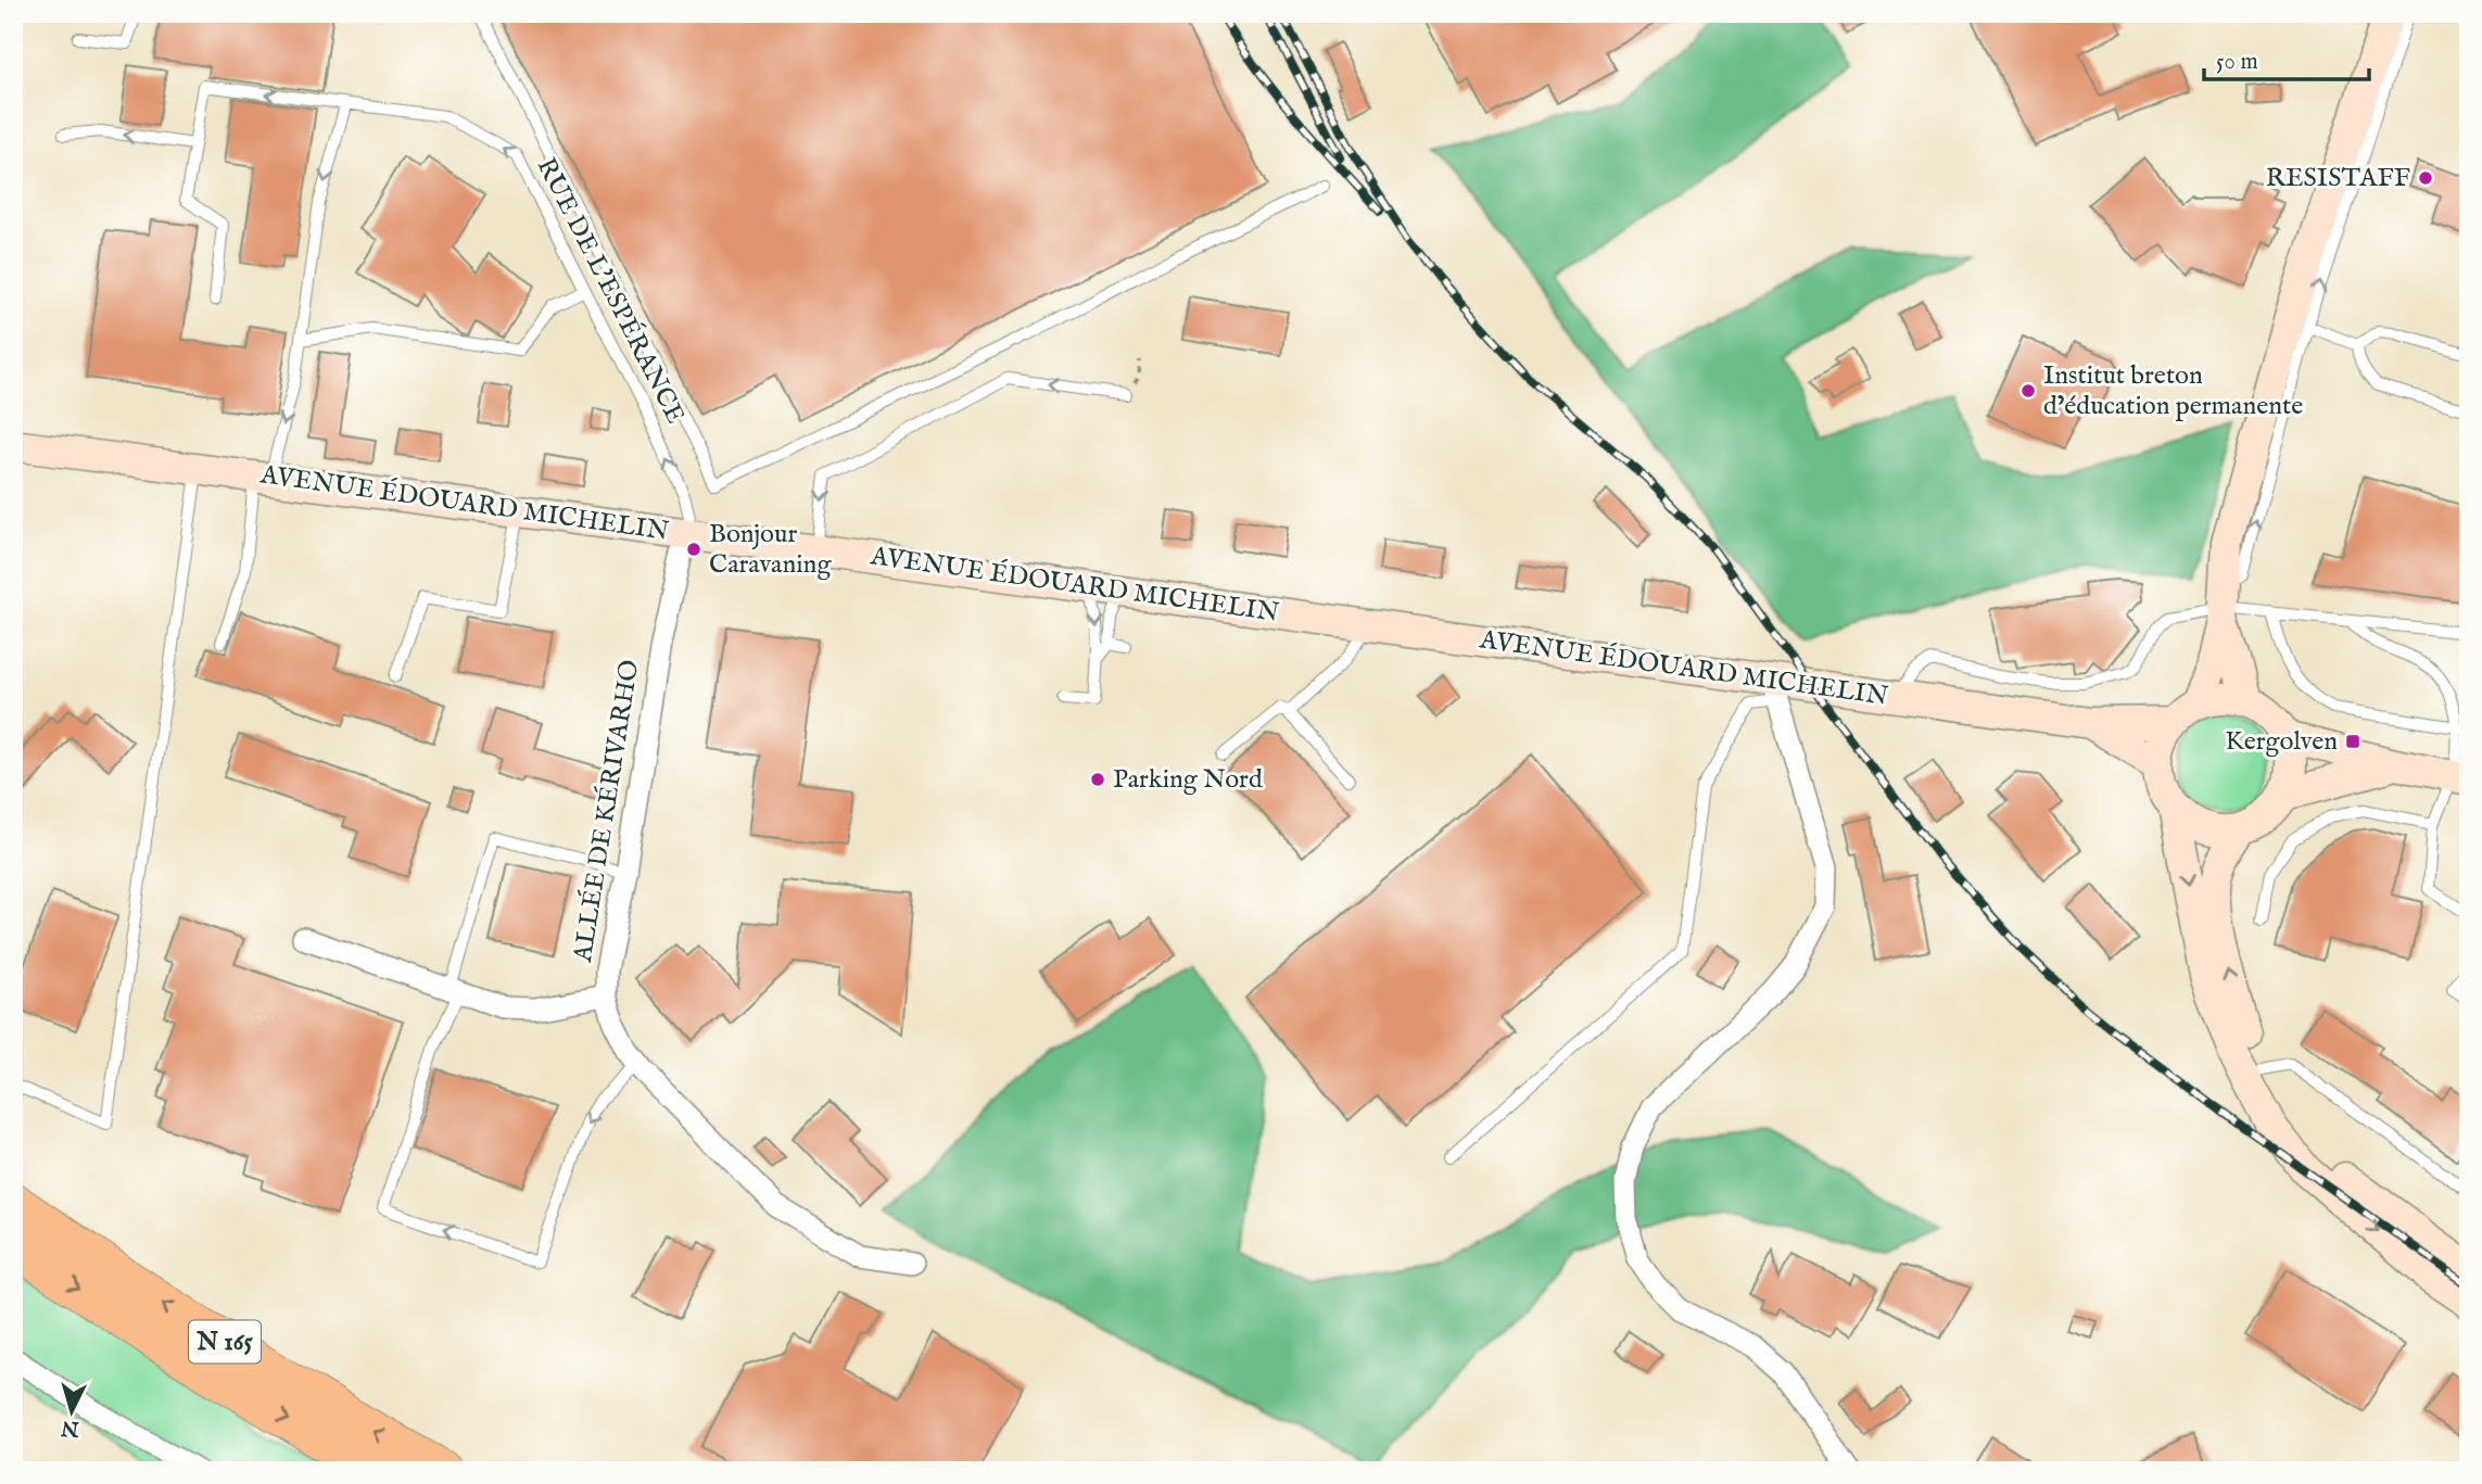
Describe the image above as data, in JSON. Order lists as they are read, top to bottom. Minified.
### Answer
{"streets":{"highway":["N 165"],"main road":["AVENUE ÉDOUARD MICHELIN"],"street":["ALLÉE DE KÉRIVARHO"],"lane":["RUE DE L'ESPÉRANCE"]},"crossings":[["RUE DE L'ESPÉRANCE","AVENUE ÉDOUARD MICHELIN"],["RUE DE L'ESPÉRANCE","ALLÉE DE KÉRIVARHO"],["AVENUE ÉDOUARD MICHELIN","ALLÉE DE KÉRIVARHO"]],"places":{"other":["RESISTAFF","Institut breton d’éducation permanente","Bonjour Caravaning","Parking Nord"],"transit":["Kergolven"]},"scale_bar":"50 m","north":"bottom"}
